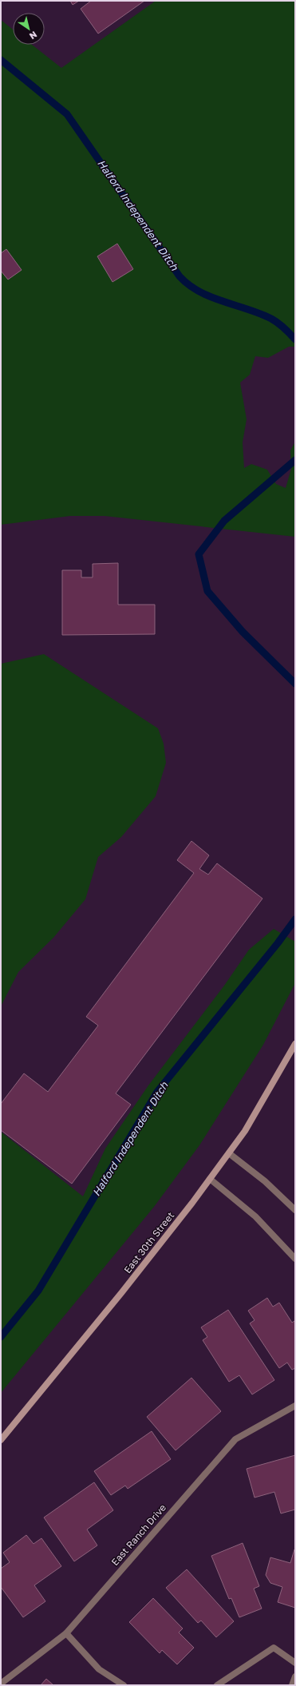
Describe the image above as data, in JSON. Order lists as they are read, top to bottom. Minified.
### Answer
{"streets":{"main road":["East 30th Street"],"street":["East Ranch Drive"]},"water":["Halford Independent Ditch"],"north":"bottom right"}
